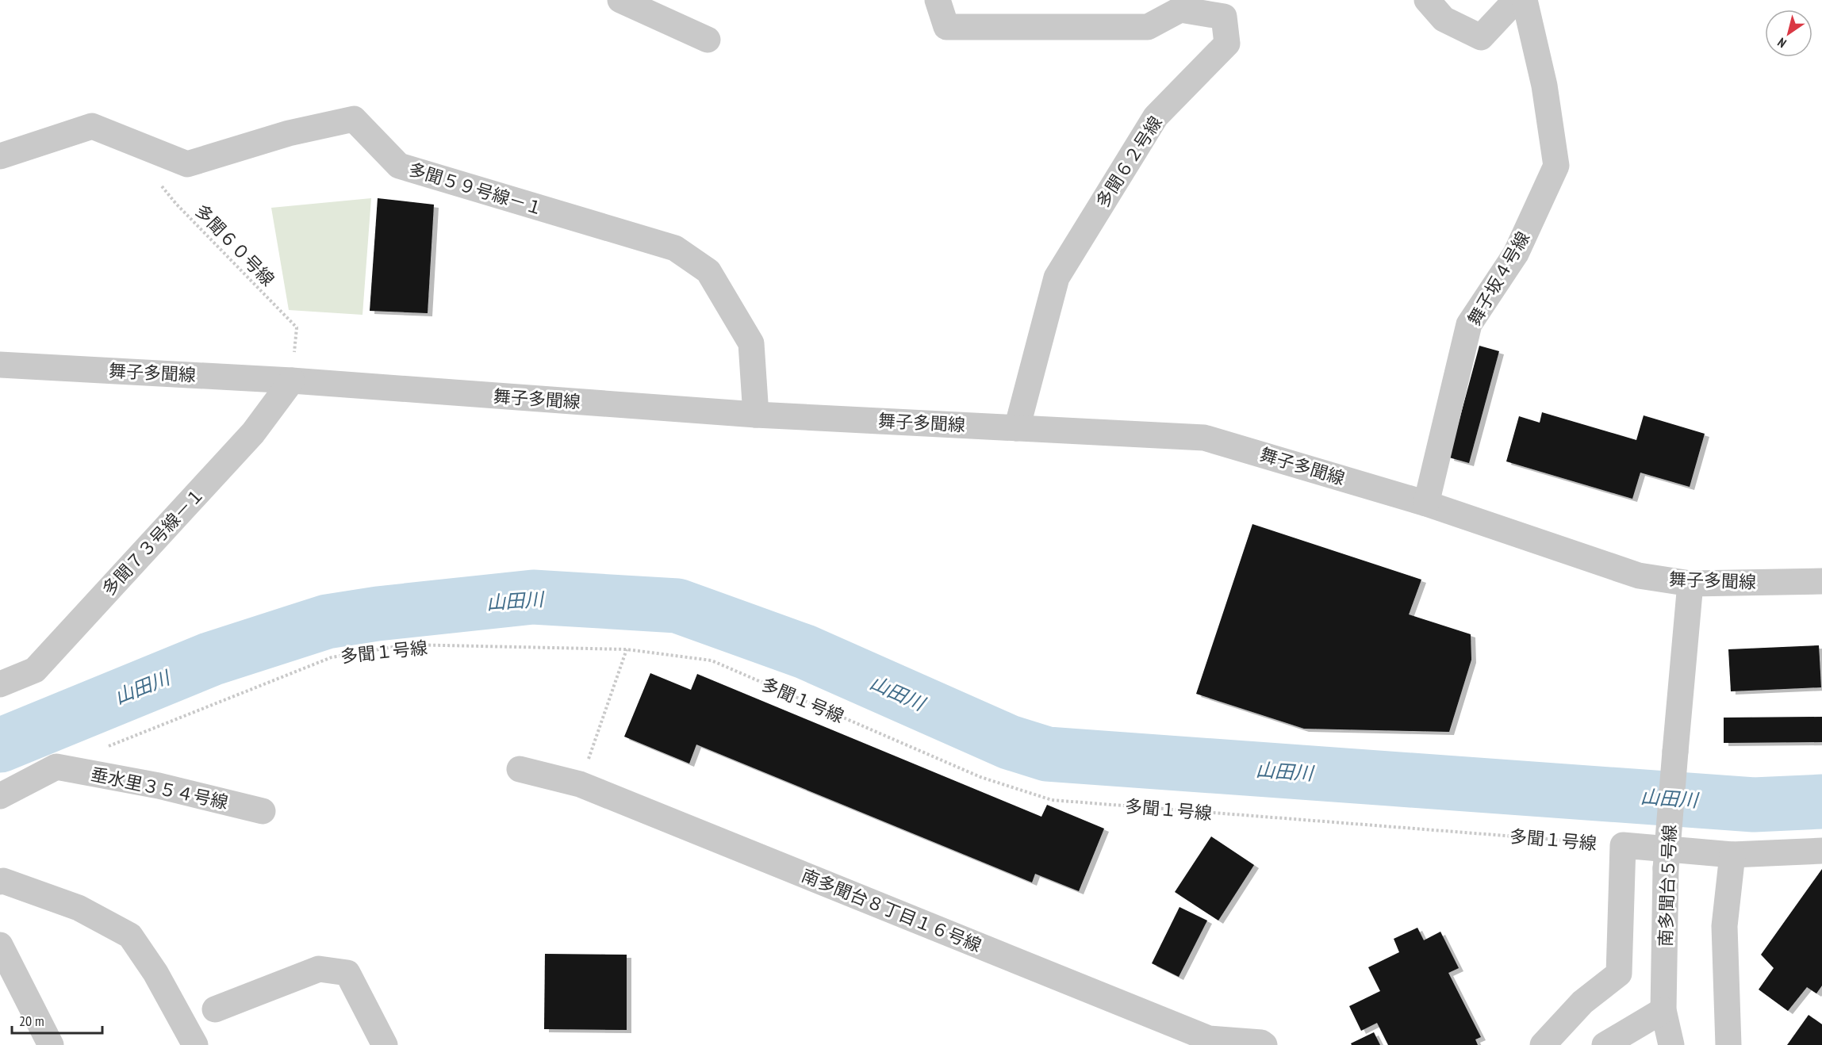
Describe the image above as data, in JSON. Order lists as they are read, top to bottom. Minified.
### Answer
{"streets":{"street":["多聞６２号線","多聞５９号線－１","舞子坂４号線","舞子多聞線","多聞７３号線－１","垂水里３５４号線","南多聞台５号線","南多聞台８丁目１６号線"],"path":["多聞６０号線","多聞１号線"]},"crossings":[["多聞６２号線","舞子多聞線"],["多聞５９号線－１","舞子多聞線"],["多聞６０号線","舞子多聞線"],["多聞６０号線","多聞７３号線－１"],["舞子坂４号線","舞子多聞線"],["舞子多聞線","多聞７３号線－１"],["舞子多聞線","南多聞台５号線"]],"water":["山田川"],"scale_bar":"20 m","north":"bottom left"}
